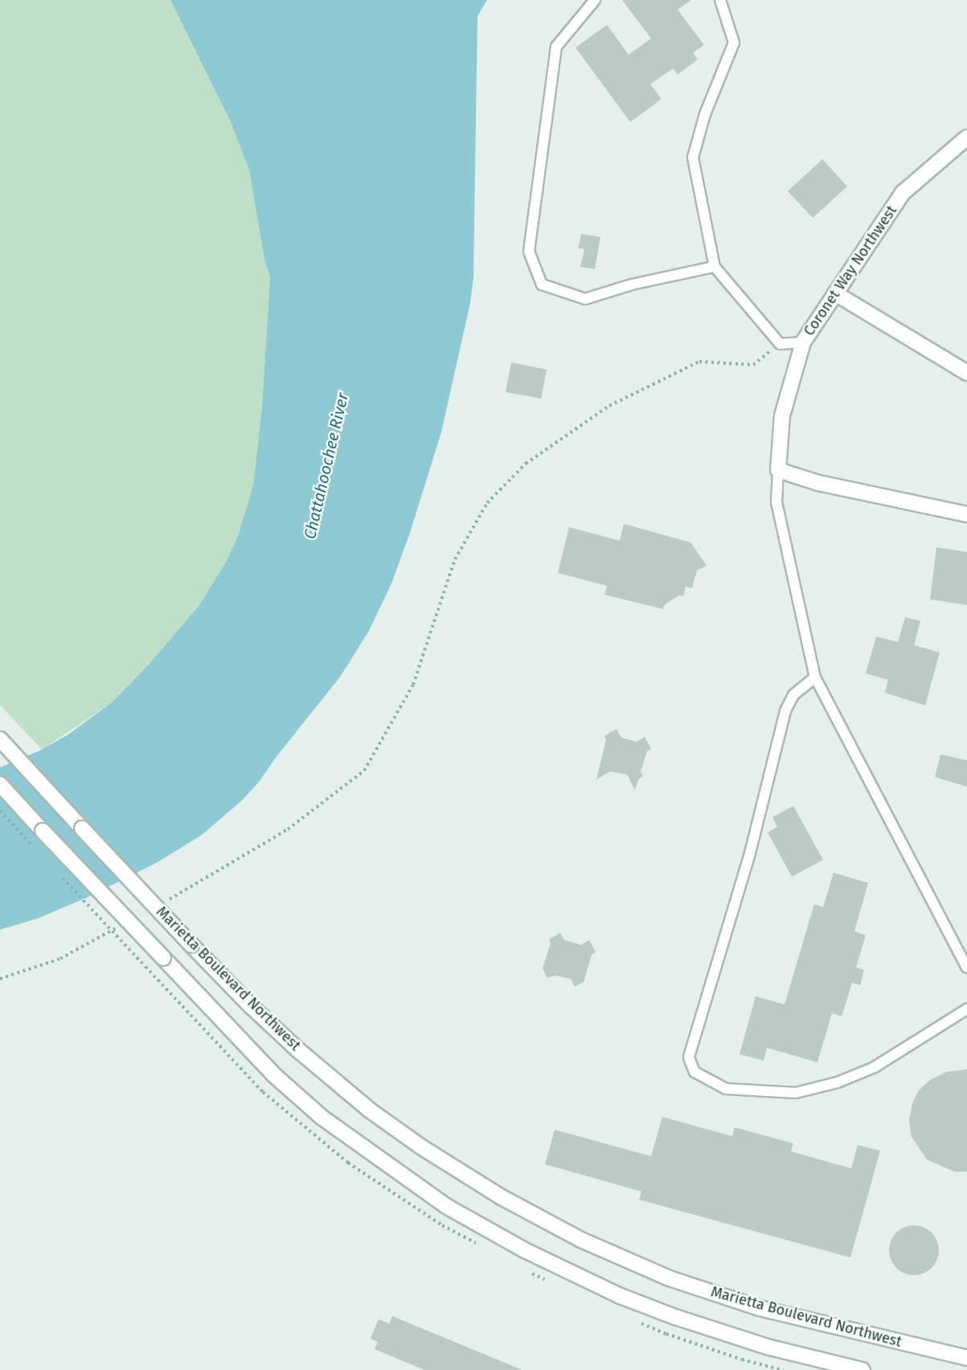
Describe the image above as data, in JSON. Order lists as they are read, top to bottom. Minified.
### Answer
{"streets":{"main road":["Coronet Way Northwest","Marietta Boulevard Northwest"]},"water":["Chattahoochee River"]}
